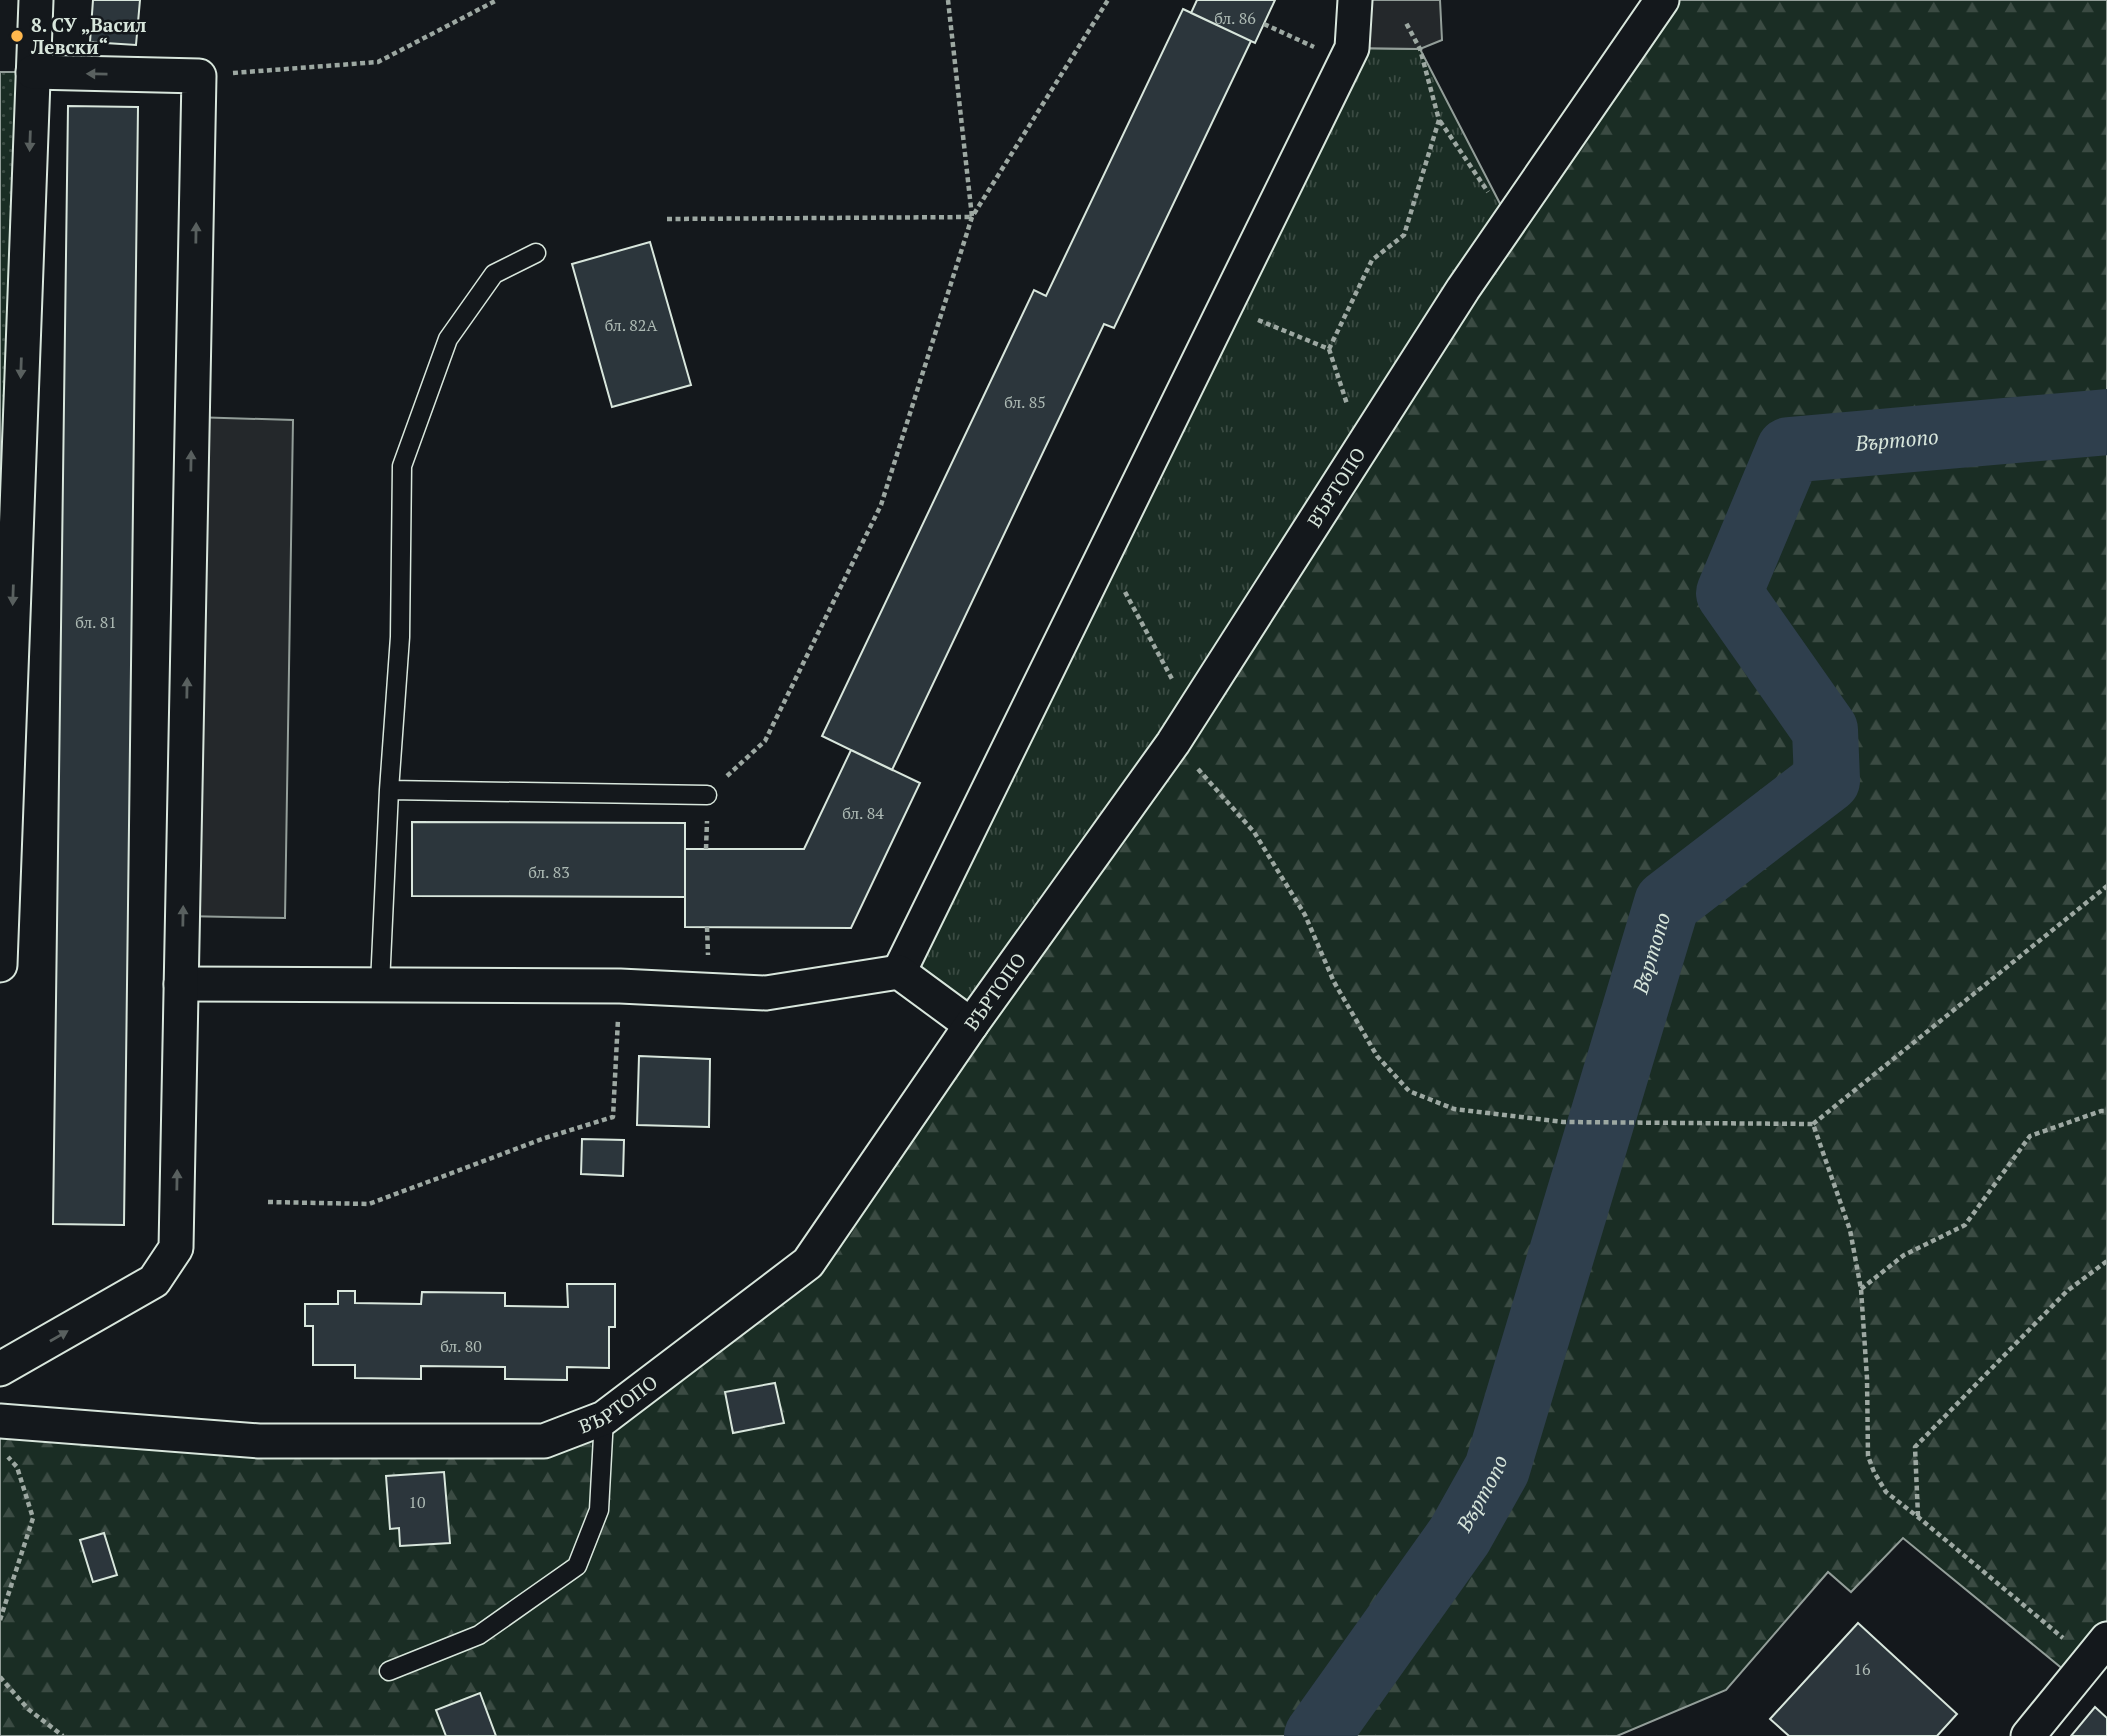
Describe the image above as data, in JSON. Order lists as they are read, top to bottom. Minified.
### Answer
{"streets":{"street":["ВЪРТОПО"]},"water":["Въртопо"],"places":["8. СУ „Васил Левски“"],"house_numbers":["бл. 86","бл. 82А","бл. 85","бл. 81","бл. 84","бл. 83","бл. 80","10","16"]}
